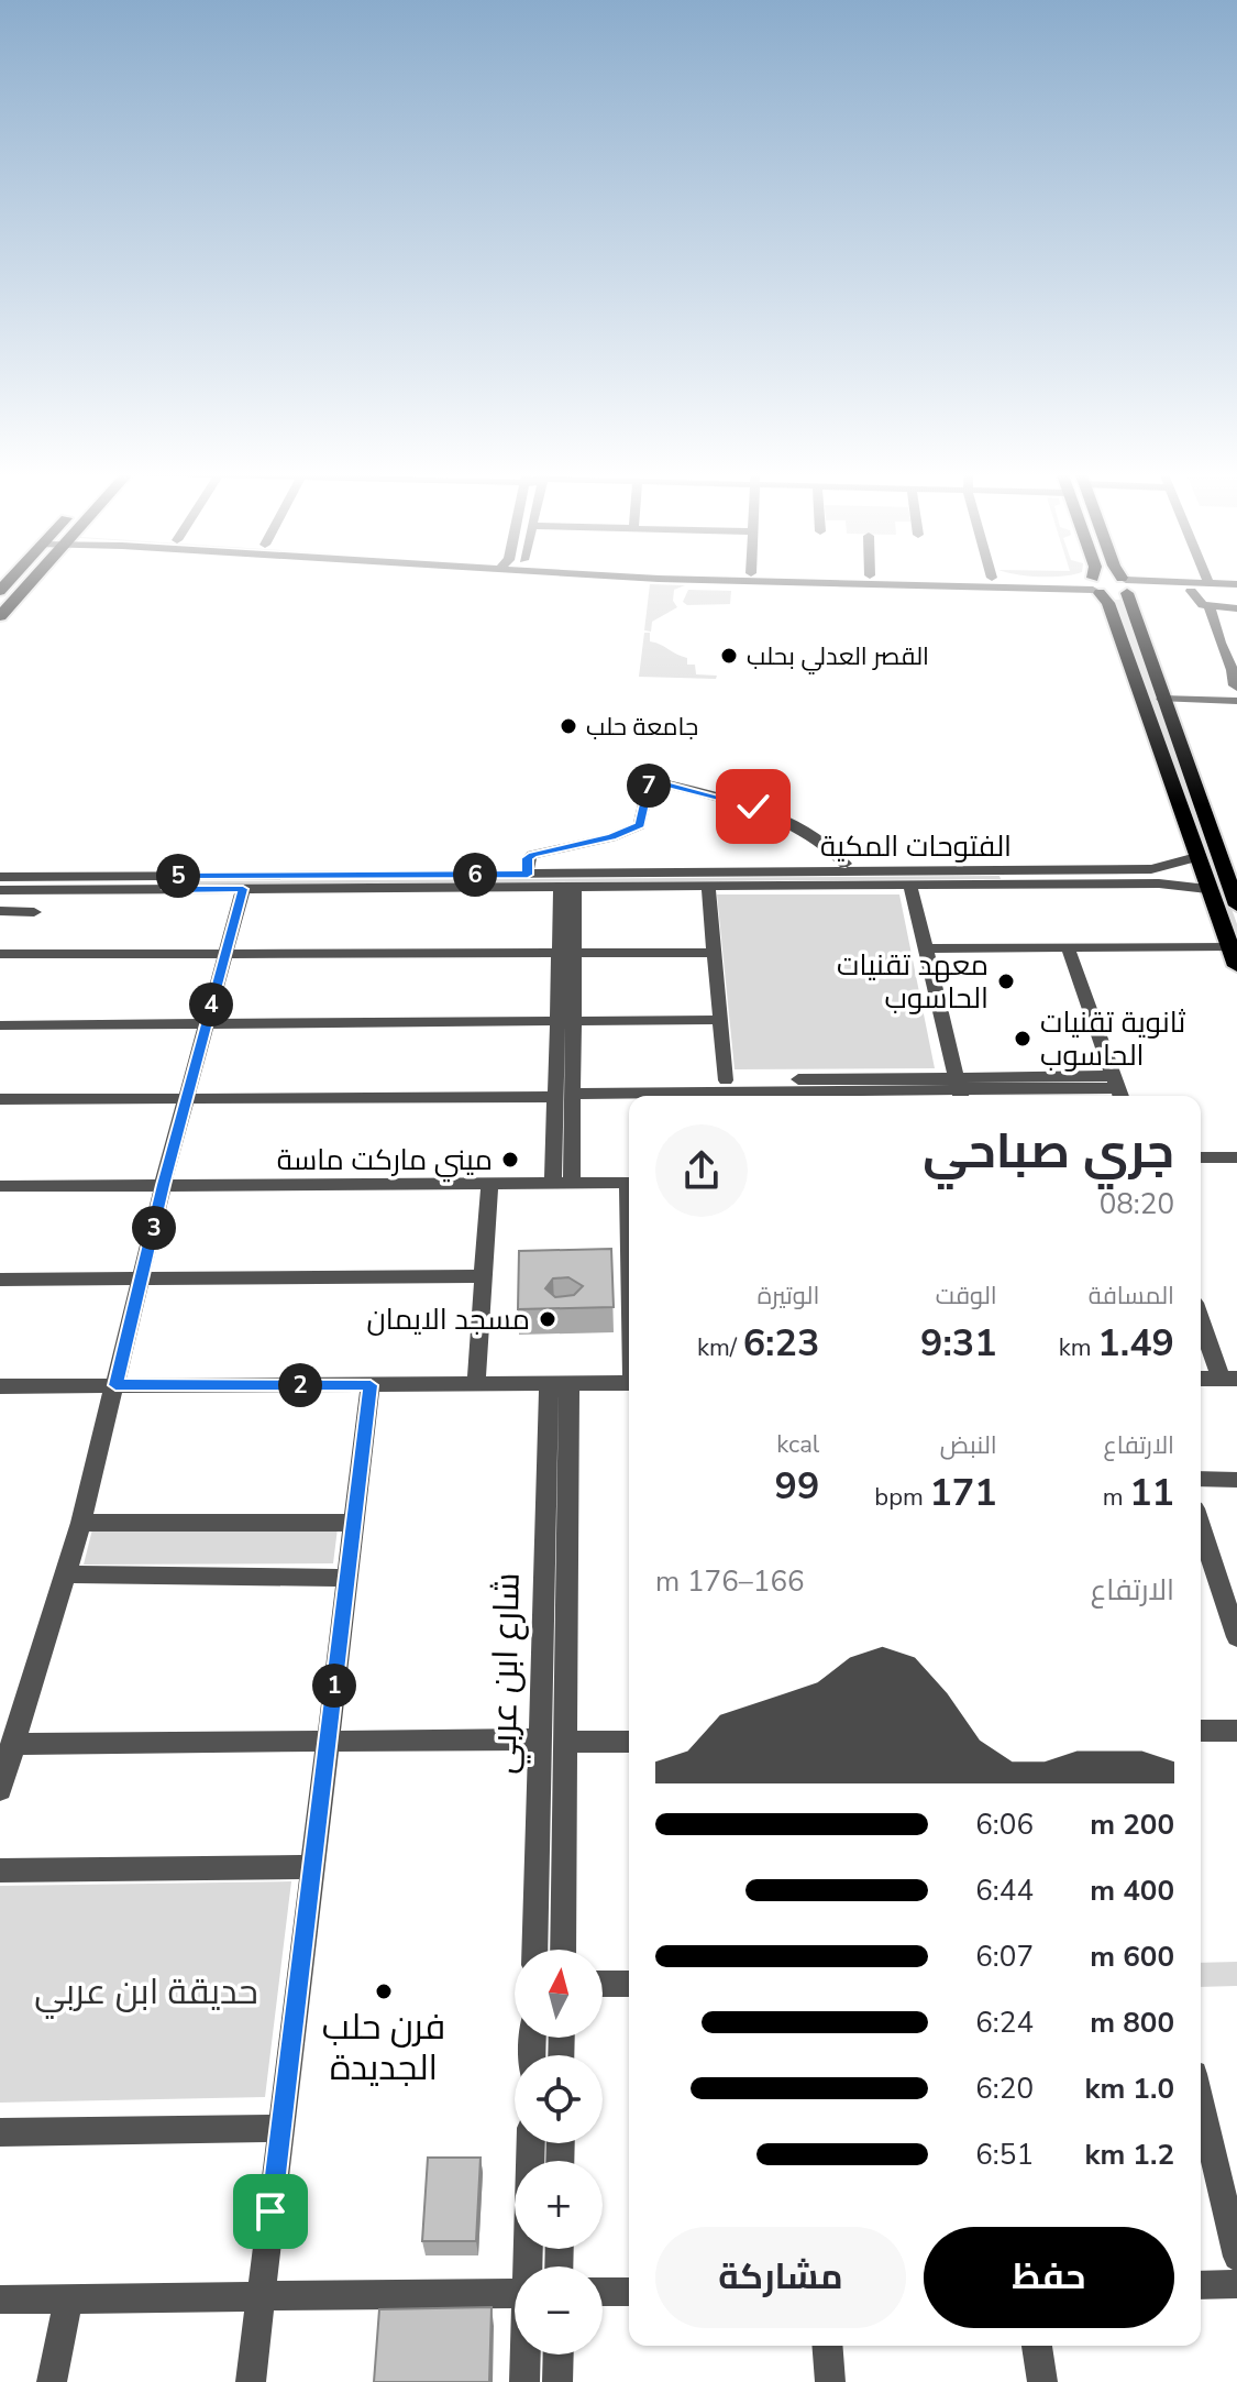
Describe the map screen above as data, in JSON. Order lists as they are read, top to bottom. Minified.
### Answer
{"streets":{"street":["الفتوحات المكية","شارع ابن عربي"]},"parks":["حديقة ابن عربي"],"places":["القصر العدلي بحلب","جامعة حلب","معهد تقنيات الحاسوب","ثانوية تقنيات الحاسوب","ميني ماركت ماسة","مسجد الايمان","فرن حلب الجديدة"],"north":"top","page":{"pins":["7","6","5","4","3","2","1"],"heading":["جري صباحي","08:20"],"stats":[["المسافة","1.49 km"],["الوقت","9:31"],["الوتيرة","6:23 /km"],["الارتفاع","11 m"],["النبض","171 bpm"],["kcal","99"]],"chart":["الارتفاع","166–176 m"],"list":[{"name":"200 m","note":"6:06"},{"name":"400 m","note":"6:44"},{"name":"600 m","note":"6:07"},{"name":"800 m","note":"6:24"},{"name":"1.0 km","note":"6:20"},{"name":"1.2 km","note":"6:51"}],"map_buttons":["+","−"],"buttons":["حفظ","مشاركة"]}}
